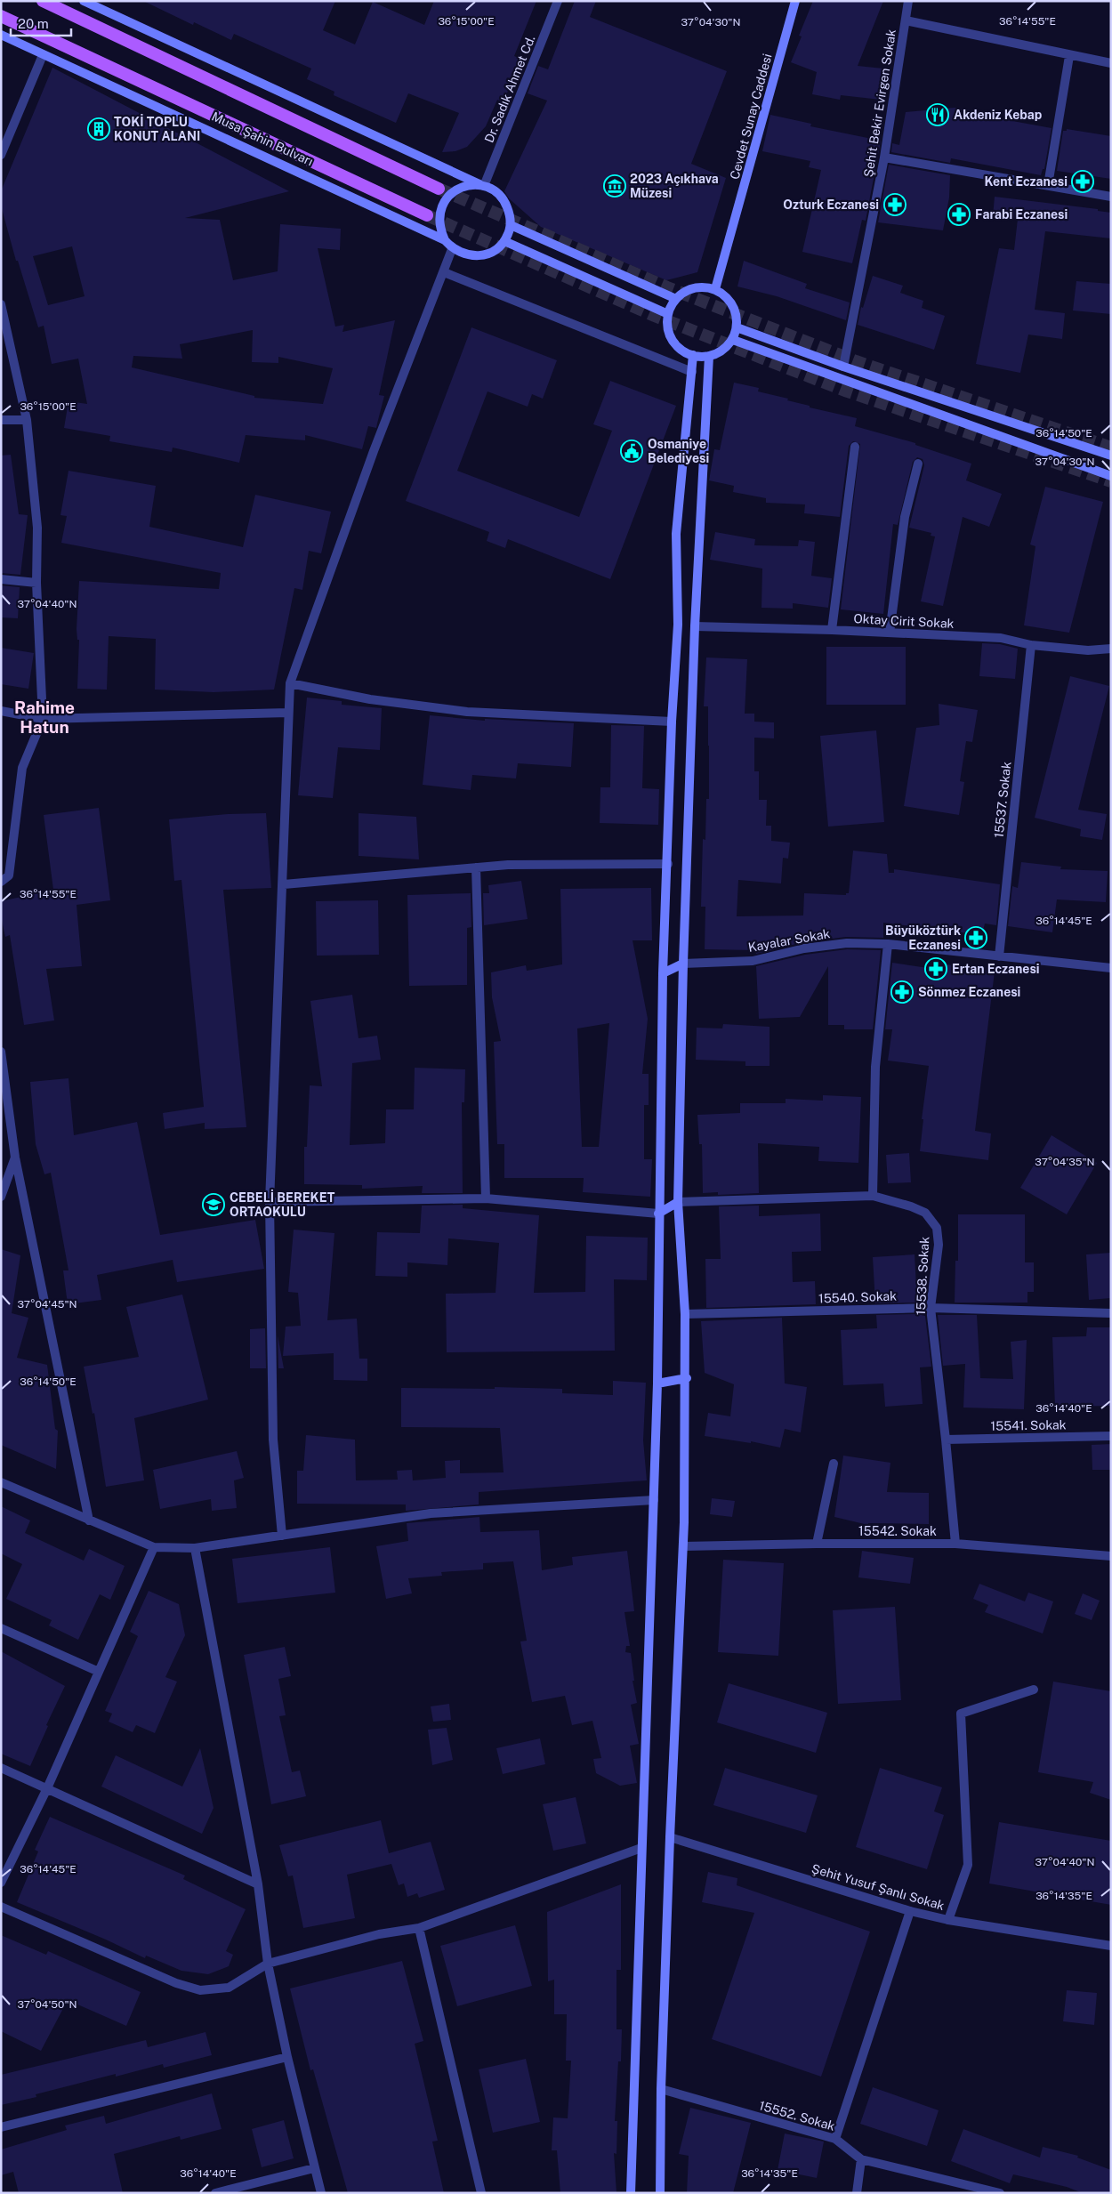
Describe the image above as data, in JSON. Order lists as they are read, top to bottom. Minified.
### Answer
{"streets":{"main road":["Cevdet Sunay Caddesi","Musa Şahin Bulvarı"],"street":["Dr. Sadık Ahmet Cd.","Şehit Bekir Evirgen Sokak","Oktay Cirit Sokak","15537. Sokak","Kayalar Sokak","15538. Sokak","15540. Sokak","15541. Sokak","15542. Sokak","Şehit Yusuf Şanlı Sokak","15552. Sokak"]},"crossings":[["Oktay Cirit Sokak","15537. Sokak"],["15537. Sokak","Kayalar Sokak"],["15538. Sokak","15540. Sokak"],["15538. Sokak","15541. Sokak"],["15538. Sokak","15542. Sokak"]],"districts":["Rahime Hatun"],"places":{"restaurant":["Akdeniz Kebap"],"building":["TOKİ TOPLU KONUT ALANI"],"pharmacy":["Kent Eczanesi","Ozturk Eczanesi","Farabi Eczanesi","Büyüköztürk Eczanesi","Ertan Eczanesi","Sönmez Eczanesi"],"museum":["2023 Açıkhava Müzesi"],"public building":["Osmaniye Belediyesi"],"school or university":["CEBELİ BEREKET ORTAOKULU"]},"scale_bar":"20 m","coordinates":["36°15'00\"E","36°14'55\"E","37°04'30\"N","36°14'50\"E","37°04'40\"N","36°14'45\"E","37°04'35\"N","37°04'45\"N","36°14'40\"E","36°14'35\"E","37°04'50\"N"]}
